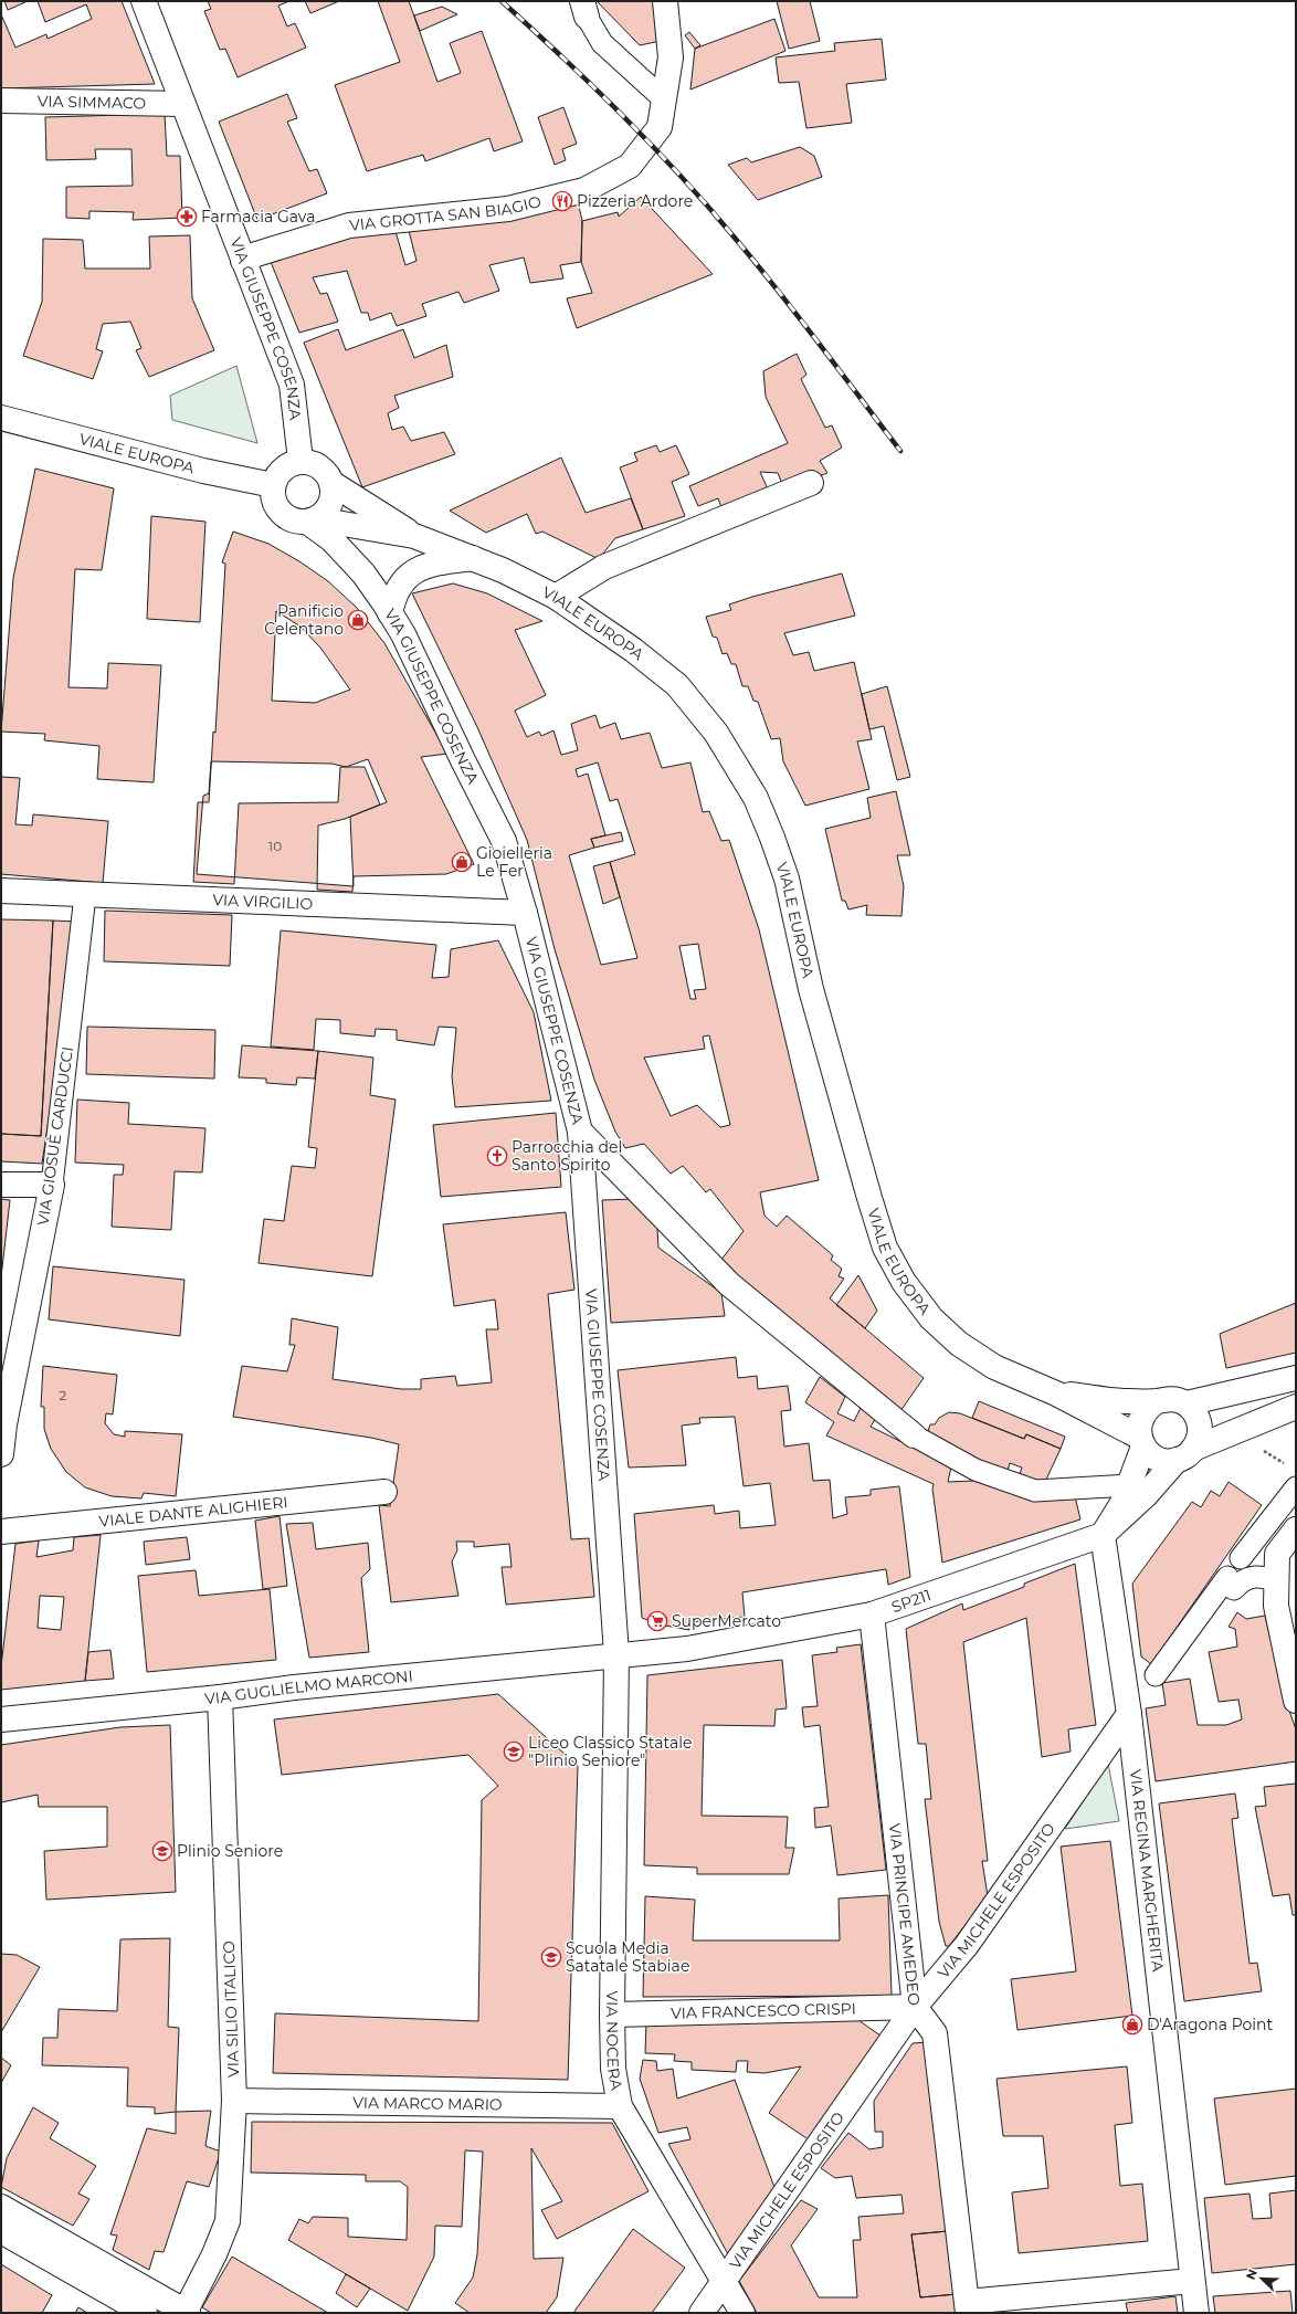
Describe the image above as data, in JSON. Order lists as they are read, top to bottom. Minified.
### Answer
{"streets":{"street":["VIA SIMMACO","VIA GROTTA SAN BIAGIO","VIA GIUSEPPE COSENZA","VIALE EUROPA","VIA VIRGILIO","VIA GIOSUÈ CARDUCCI","VIALE DANTE ALIGHIERI","SP211","VIA GUGLIELMO MARCONI","VIA REGINA MARGHERITA","VIA MICHELE ESPOSITO","VIA PRINCIPE AMEDEO","VIA SILIO ITALICO","VIA FRANCESCO CRISPI","VIA NOCERA","VIA MARCO MARIO"]},"crossings":[["VIA SIMMACO","VIA GIUSEPPE COSENZA"],["VIA GROTTA SAN BIAGIO","VIA GIUSEPPE COSENZA"],["VIA GIUSEPPE COSENZA","VIALE EUROPA"],["VIA GIUSEPPE COSENZA","VIA VIRGILIO"],["VIA GIUSEPPE COSENZA","SP211"],["VIA GIUSEPPE COSENZA","VIA GUGLIELMO MARCONI"],["VIA GIUSEPPE COSENZA","VIA NOCERA"],["VIA VIRGILIO","VIA GIOSUÈ CARDUCCI"],["SP211","VIA GUGLIELMO MARCONI"],["SP211","VIA REGINA MARGHERITA"],["SP211","VIA PRINCIPE AMEDEO"],["SP211","VIA NOCERA"],["VIA GUGLIELMO MARCONI","VIA SILIO ITALICO"],["VIA GUGLIELMO MARCONI","VIA NOCERA"],["VIA REGINA MARGHERITA","VIA MICHELE ESPOSITO"],["VIA MICHELE ESPOSITO","VIA PRINCIPE AMEDEO"],["VIA MICHELE ESPOSITO","VIA FRANCESCO CRISPI"],["VIA MICHELE ESPOSITO","VIA NOCERA"],["VIA PRINCIPE AMEDEO","VIA FRANCESCO CRISPI"],["VIA SILIO ITALICO","VIA MARCO MARIO"],["VIA FRANCESCO CRISPI","VIA NOCERA"],["VIA NOCERA","VIA MARCO MARIO"]],"places":{"restaurant":["Pizzeria Ardore"],"pharmacy":["Farmacia Gava"],"shop":["Panificio Celentano","Gioielleria Le Fer","D'Aragona Point"],"church":["Parrocchia del Santo Spirito"],"supermarket":["SuperMercato"],"school or university":["Liceo Classico Statale \"Plinio Seniore\"","Plinio Seniore","Scuola Media Satatale Stabiae"]},"house_numbers":["10","2"],"north":"top left"}
